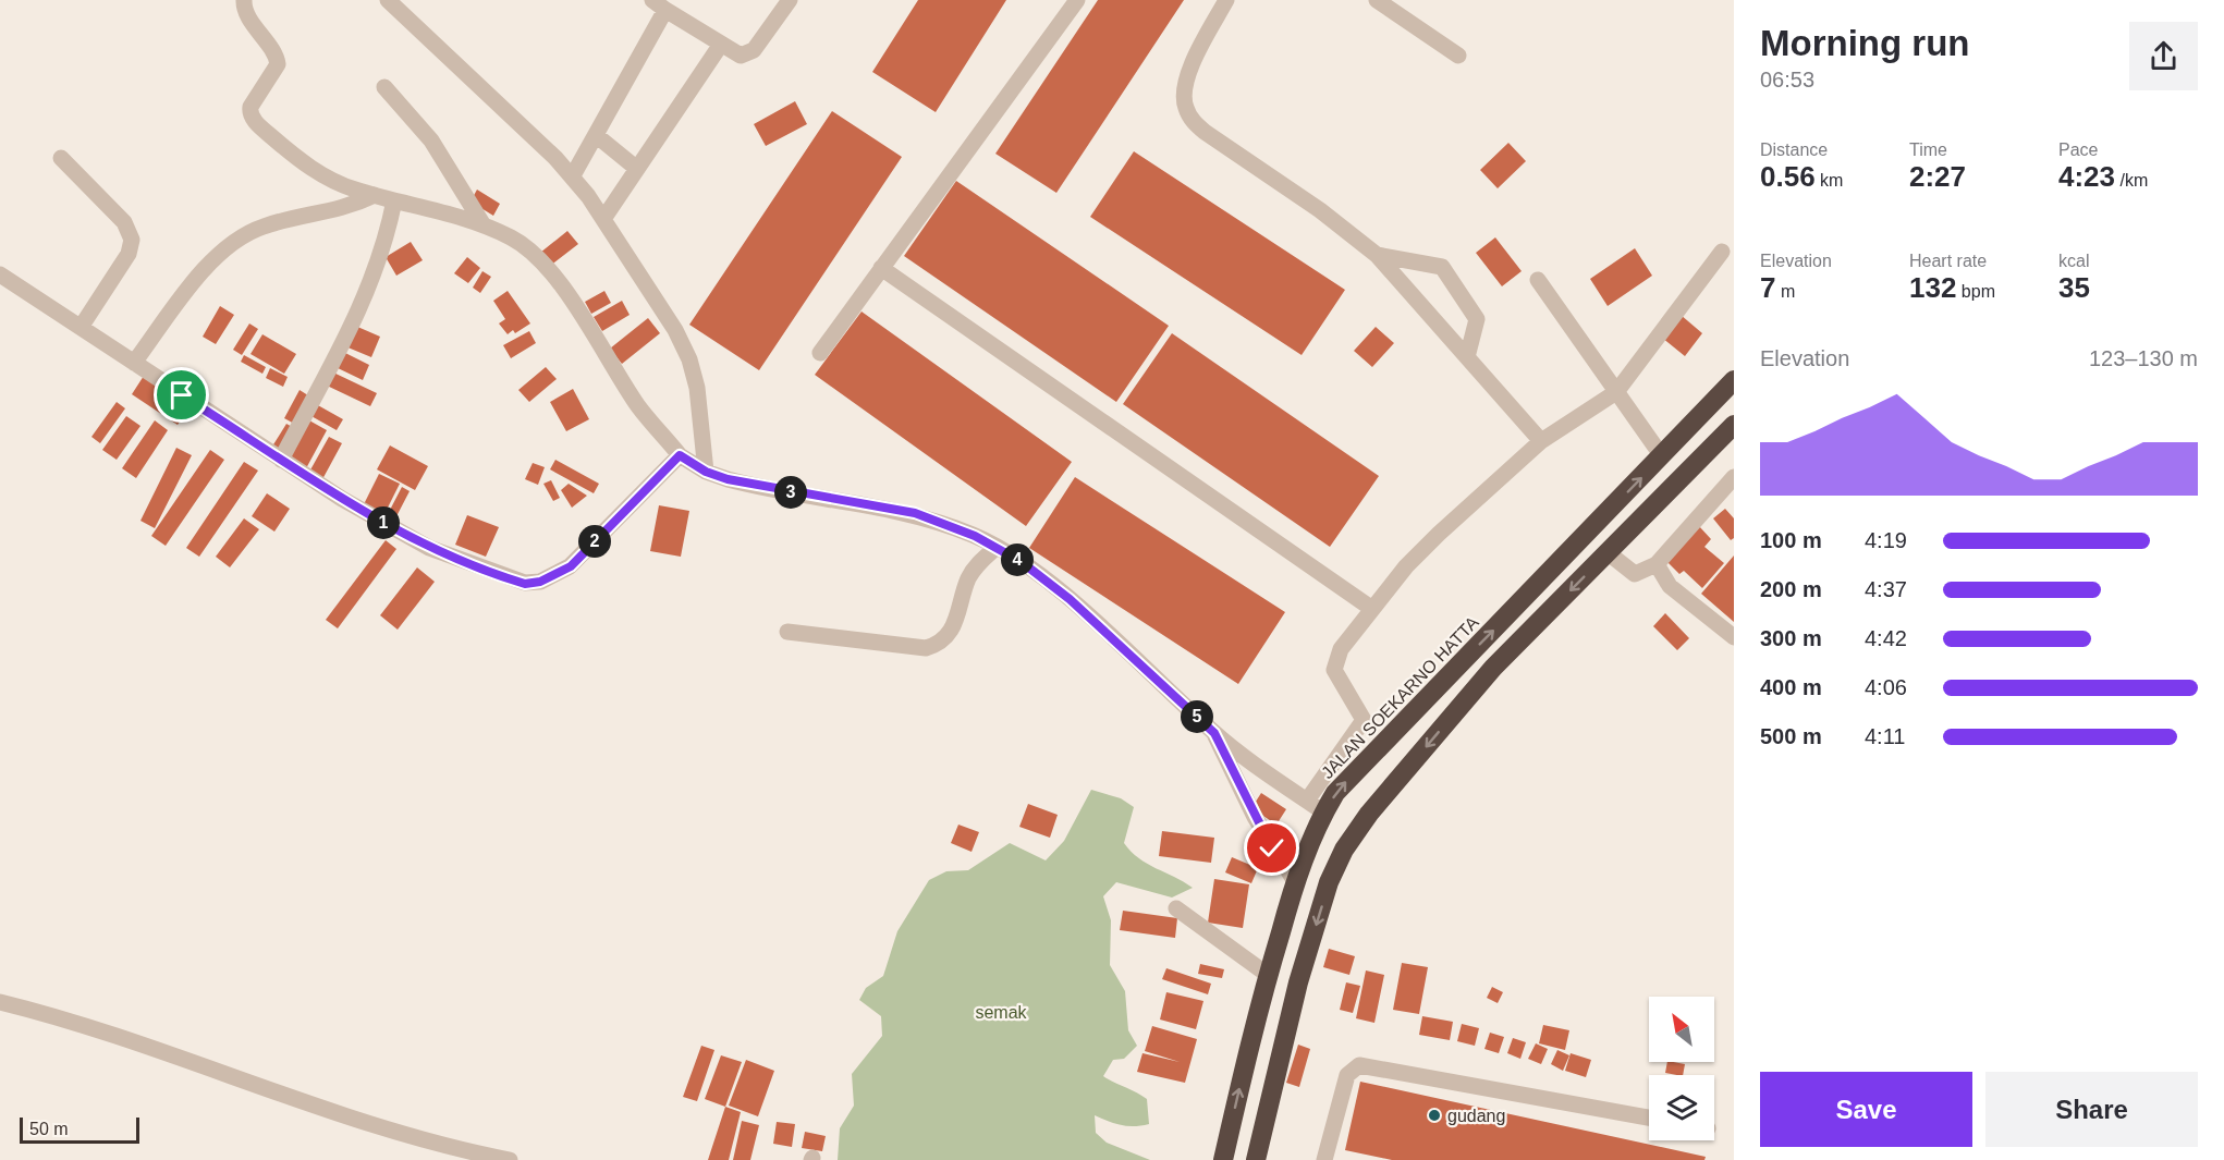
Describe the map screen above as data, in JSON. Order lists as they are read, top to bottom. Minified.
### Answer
{"streets":{"highway":["JALAN SOEKARNO HATTA"]},"parks":["semak"],"places":["gudang"],"scale_bar":"50 m","north":"top left","page":{"heading":["Morning run","06:53"],"stats":[["Distance","0.56 km"],["Time","2:27"],["Pace","4:23 /km"],["Elevation","7 m"],["Heart rate","132 bpm"],["kcal","35"]],"chart":["Elevation","123–130 m"],"pins":["3","1","2","4","5"],"list":[{"name":"100 m","note":"4:19"},{"name":"200 m","note":"4:37"},{"name":"300 m","note":"4:42"},{"name":"400 m","note":"4:06"},{"name":"500 m","note":"4:11"}],"buttons":["Save","Share"],"scale":"50 m"}}
